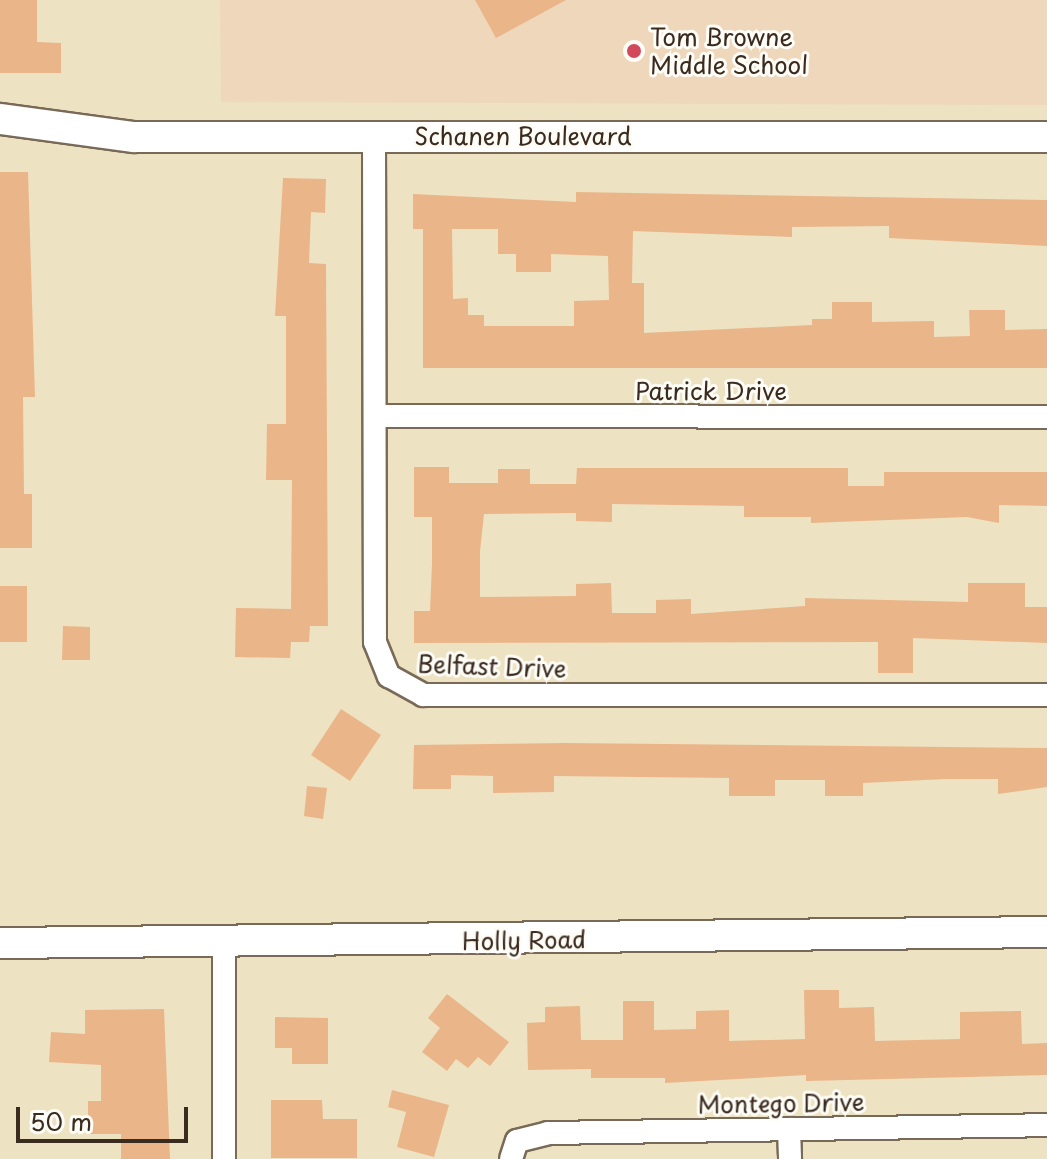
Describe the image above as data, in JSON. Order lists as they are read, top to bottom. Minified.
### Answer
{"streets":{"street":["Schanen Boulevard","Patrick Drive","Belfast Drive","Holly Road","Montego Drive"]},"crossings":[["Schanen Boulevard","Belfast Drive"],["Patrick Drive","Belfast Drive"]],"places":["Tom Browne Middle School"],"scale_bar":"50 m"}
